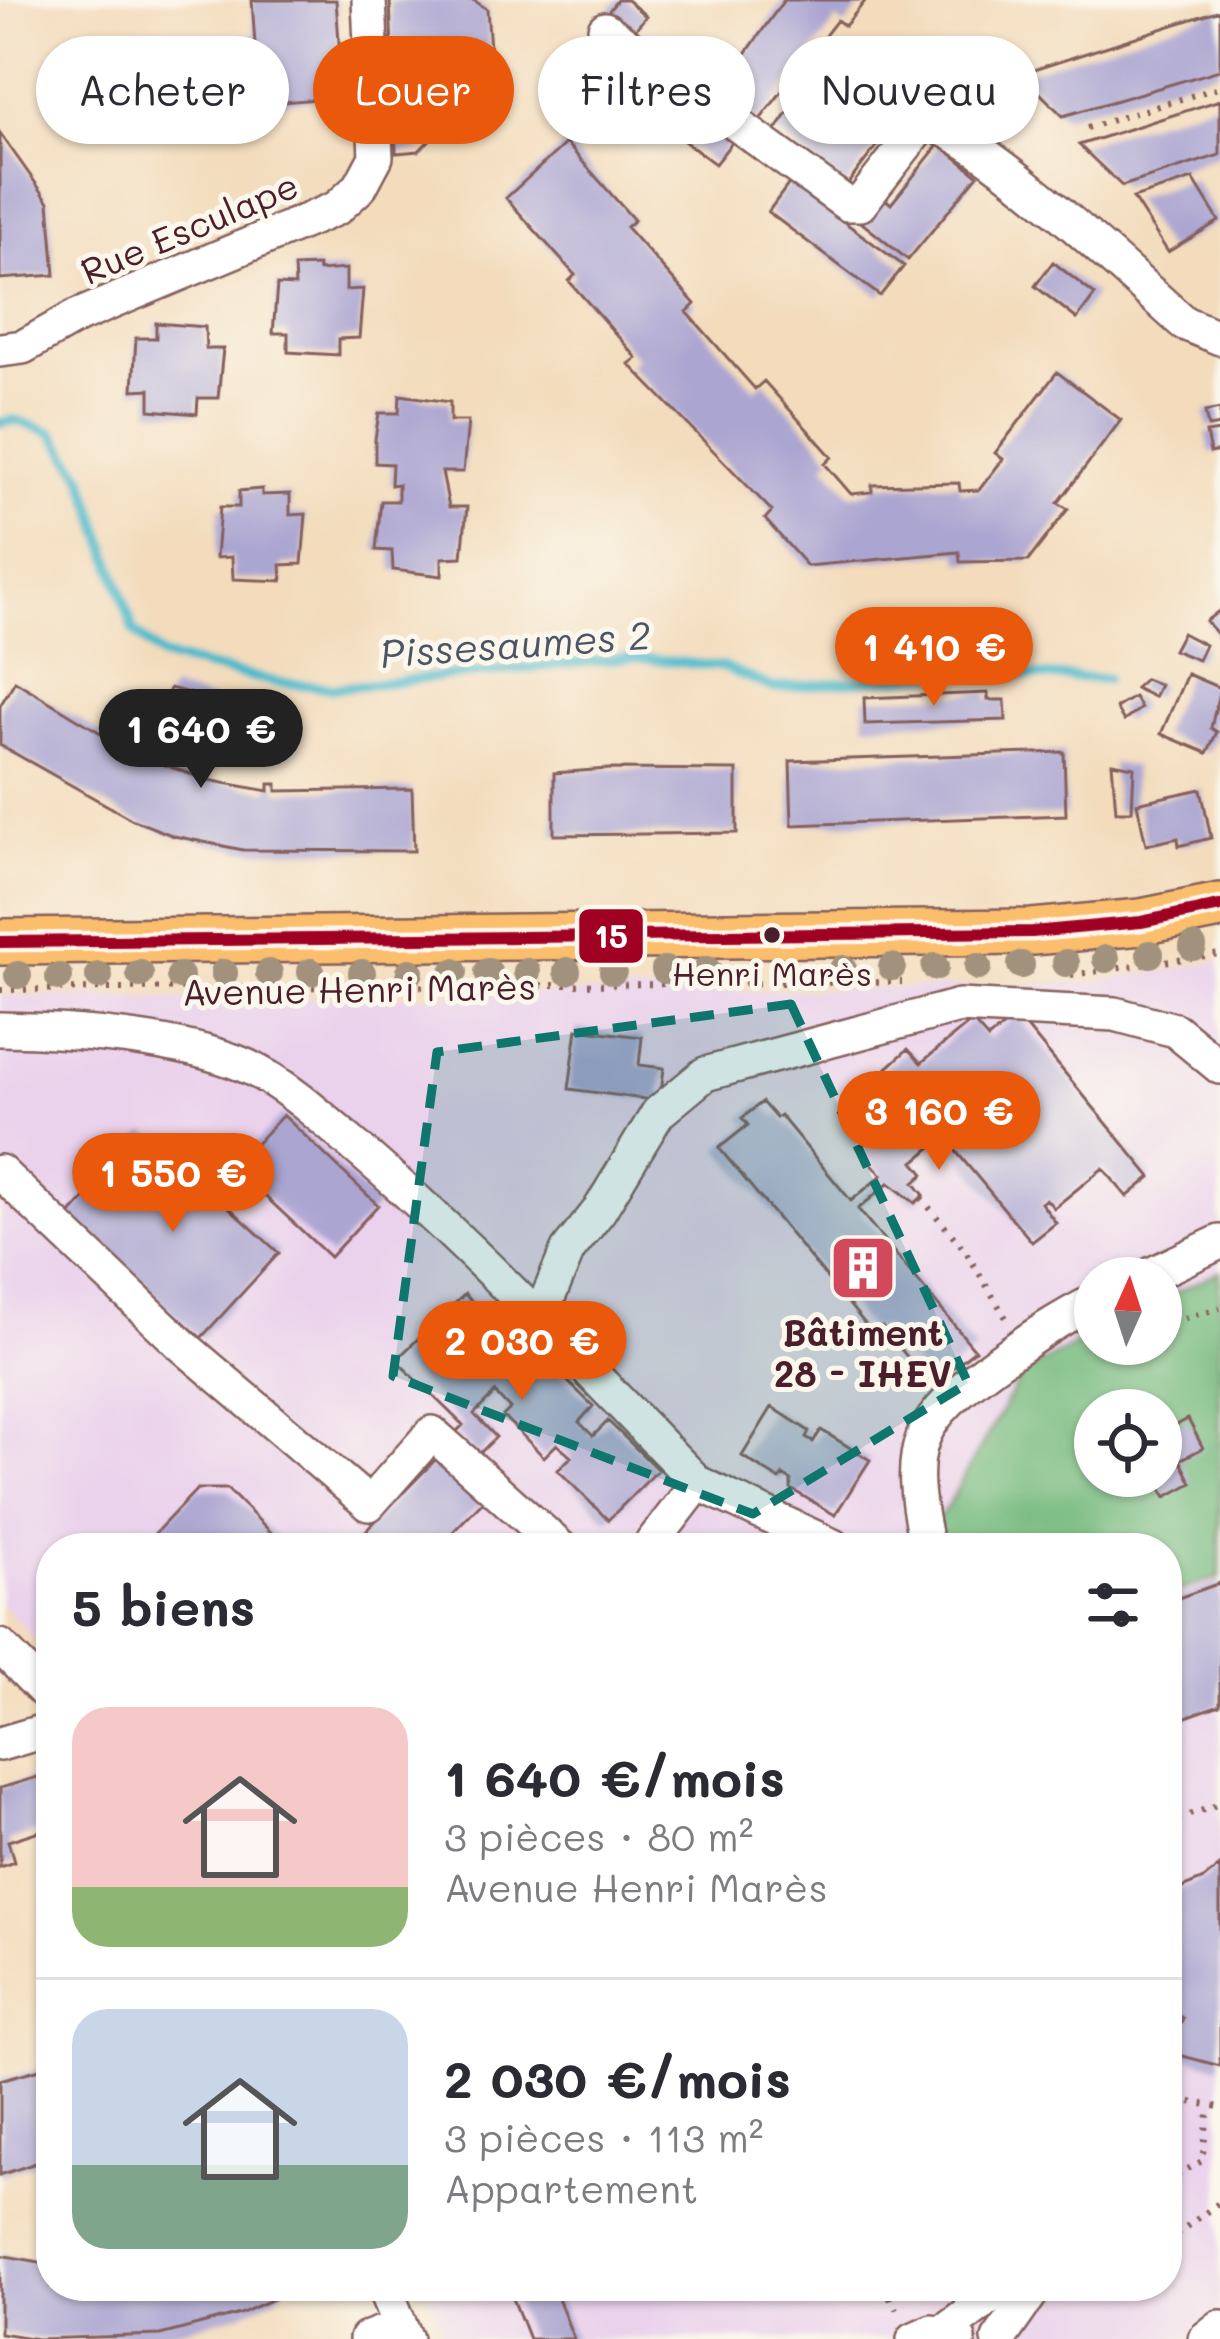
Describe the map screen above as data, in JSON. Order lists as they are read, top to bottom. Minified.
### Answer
{"streets":{"main road":["Avenue Henri Marès"],"street":["Rue Esculape"]},"water":["Pissesaumes 2"],"places":{"other":["Henri Marès"],"building":["Bâtiment 28 - IHEV"]},"lines":["transit line 15"],"north":"top","page":{"chip":["Acheter","Louer","Filtres","Nouveau"],"price":["1 410 €","1 640 €","3 160 €","1 550 €","2 030 €"],"heading":"5 biens","list":[{"name":"1 640 €/mois","note":"3 pièces · 80 m² · Avenue Henri Marès"},{"name":"2 030 €/mois","note":"3 pièces · 113 m² · Appartement"}]}}
